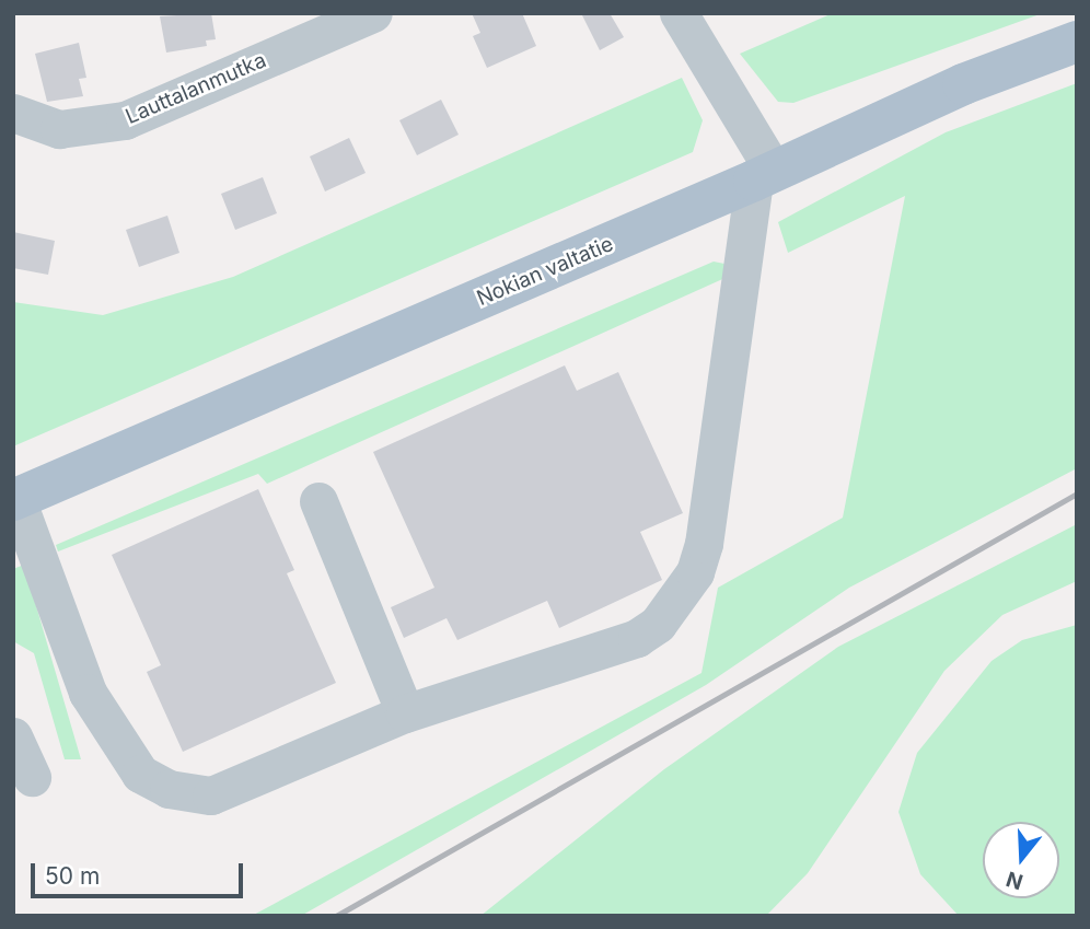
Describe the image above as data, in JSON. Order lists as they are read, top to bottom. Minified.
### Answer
{"streets":{"main road":["Nokian valtatie"],"street":["Lauttalanmutka"]},"scale_bar":"50 m","north":"bottom"}
